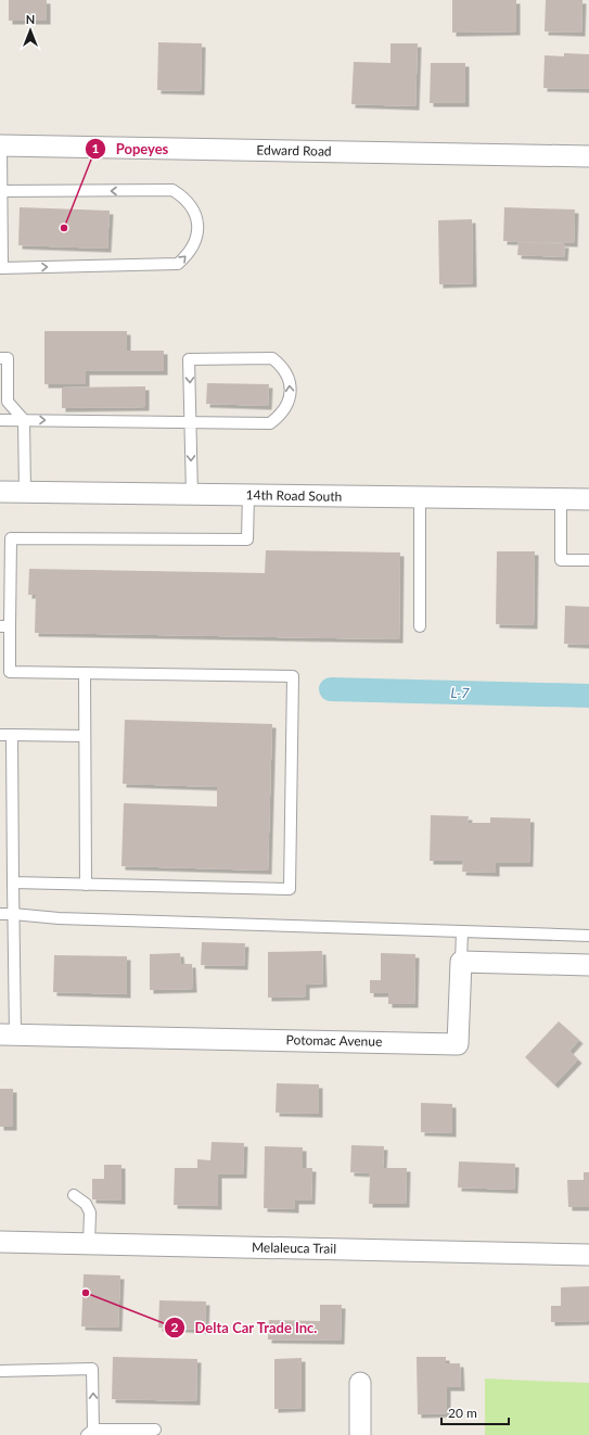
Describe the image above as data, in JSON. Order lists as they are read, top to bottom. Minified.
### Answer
{"streets":{"street":["Edward Road","14th Road South","Potomac Avenue","Melaleuca Trail"]},"water":["L-7"],"places":["Popeyes","Delta Car Trade Inc."],"scale_bar":"20 m","north":"top"}
